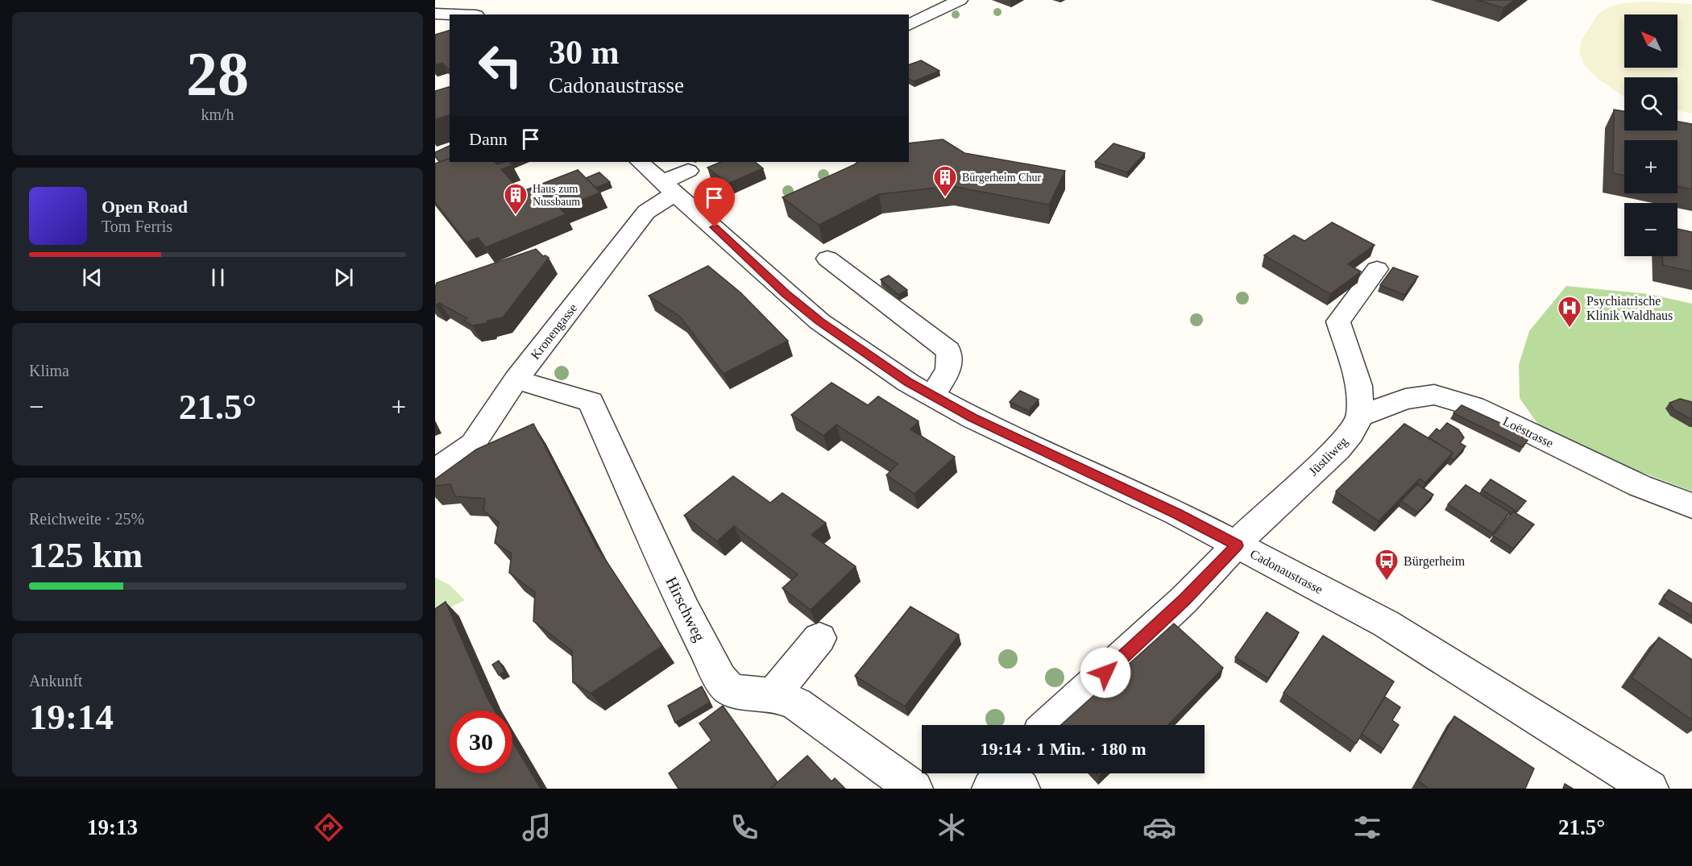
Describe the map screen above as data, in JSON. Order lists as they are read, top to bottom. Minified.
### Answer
{"streets":{"street":["Kronengasse","Loëstrasse","Jüstliweg","Cadonaustrasse","Hirschweg"]},"crossings":[["Kronengasse","Cadonaustrasse"],["Kronengasse","Hirschweg"],["Loëstrasse","Jüstliweg"],["Jüstliweg","Cadonaustrasse"]],"places":{"building":["Bürgerheim Chur","Haus zum Nussbaum"],"hospital":["Psychiatrische Klinik Waldhaus"],"bus stop":["Bürgerheim"]},"north":"top left","page":{"tile":[["28","km/h"],"Klima",["Reichweite · 25%","125 km"],["Ankunft","19:14"]],"map_buttons":["+","−"],"turn":["30 m","Cadonaustrasse"],"then":"Dann","song":["Open Road","Tom Ferris"],"heat":["−","21.5°","+"],"limit":"30","trip":"19:14 · 1 Min. · 180 m","tabs":["19:13","21.5°"]}}
